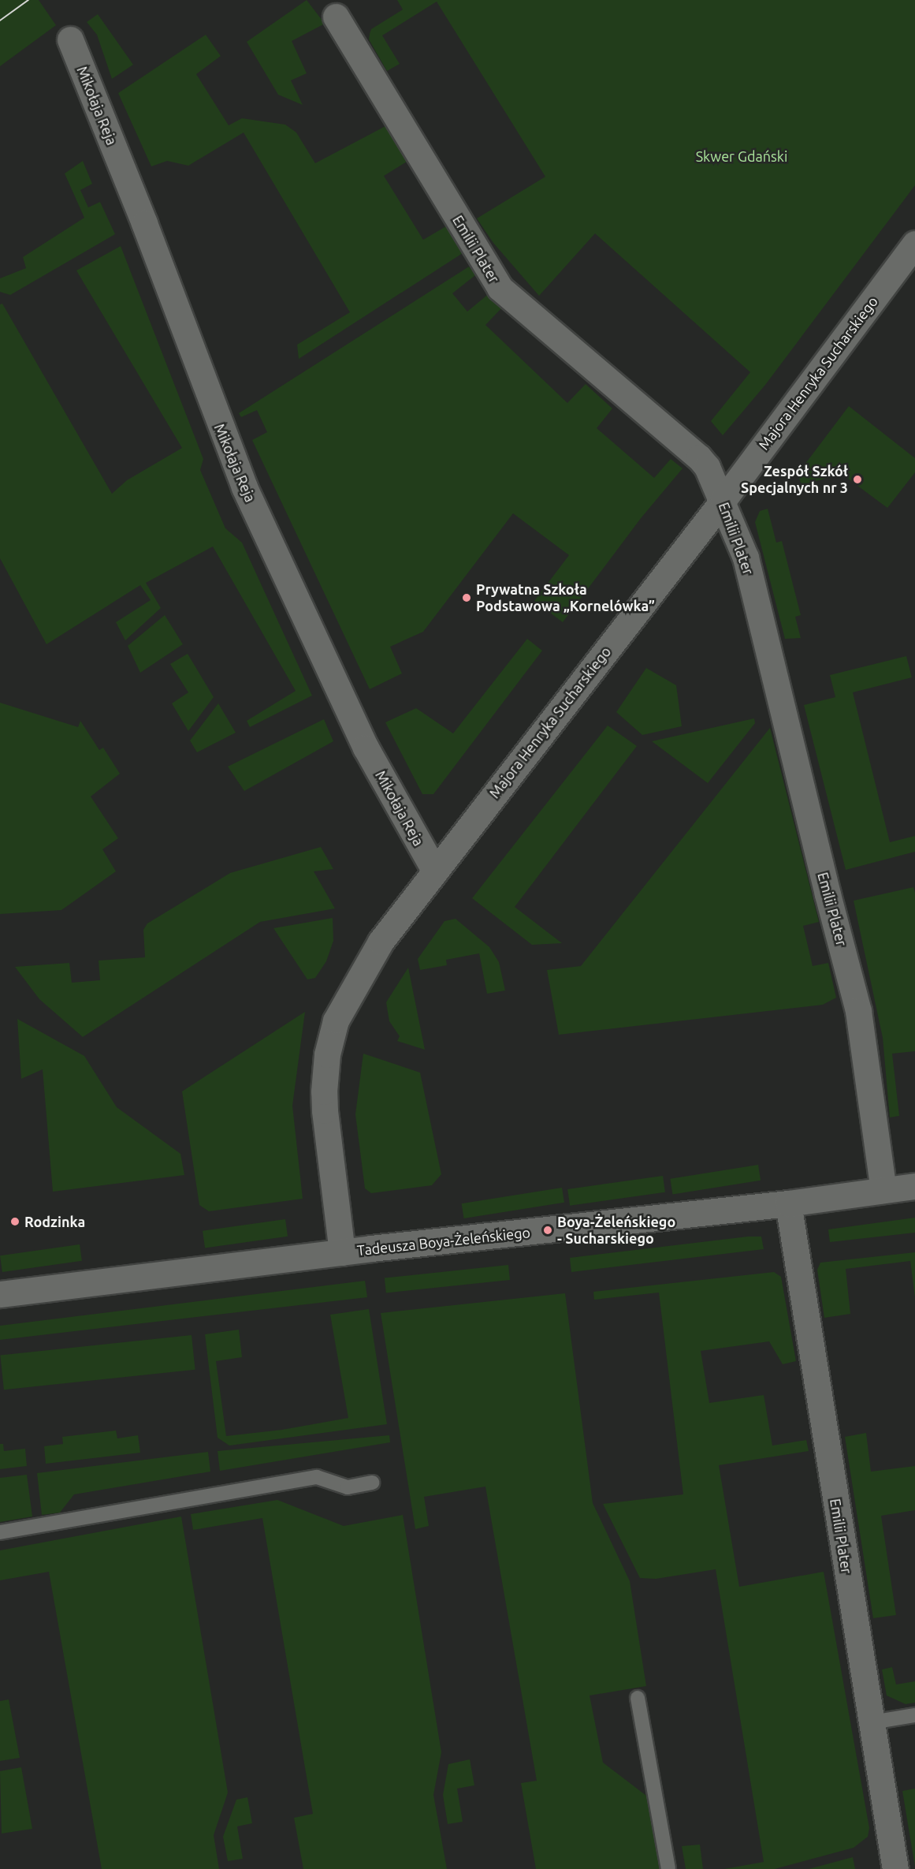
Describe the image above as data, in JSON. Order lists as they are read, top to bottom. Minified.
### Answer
{"streets":{"street":["Mikołaja Reja","Emilii Plater","Majora Henryka Sucharskiego","Tadeusza Boya-Żeleńskiego"]},"crossings":[["Mikołaja Reja","Majora Henryka Sucharskiego"],["Emilii Plater","Majora Henryka Sucharskiego"],["Emilii Plater","Tadeusza Boya-Żeleńskiego"],["Majora Henryka Sucharskiego","Tadeusza Boya-Żeleńskiego"]],"parks":["Skwer Gdański"],"places":["Zespół Szkół Specjalnych nr 3","Prywatna Szkoła Podstawowa „Kornelówka”","Rodzinka","Boya-Żeleńskiego - Sucharskiego"]}
